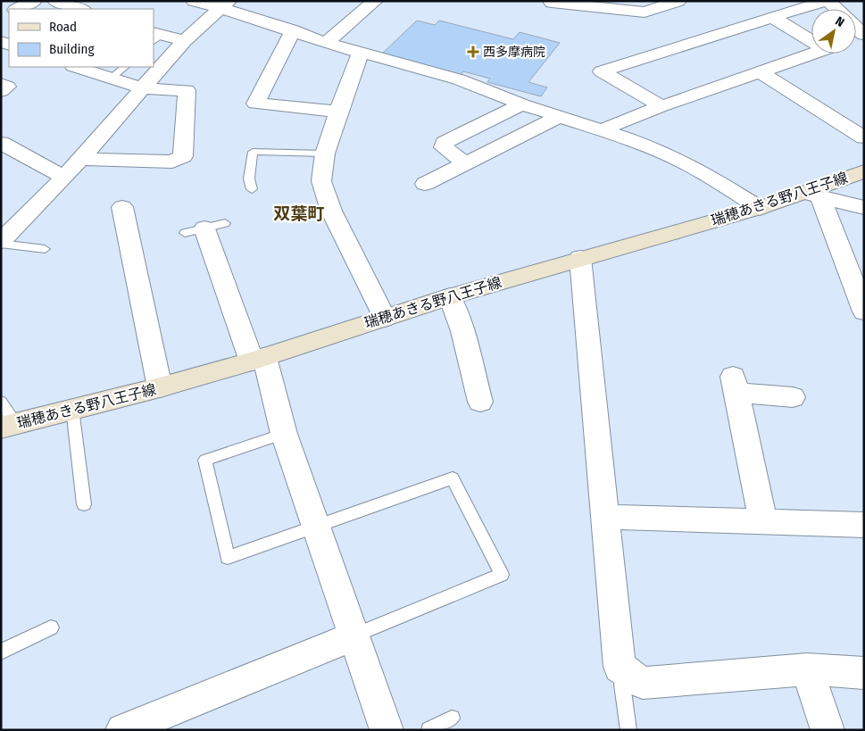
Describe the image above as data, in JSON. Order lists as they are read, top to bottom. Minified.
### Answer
{"streets":{"main road":["瑞穂あきる野八王子線"]},"districts":["双葉町"],"places":{"health":["西多摩病院"]},"legend":["Road","Building"],"north":"top right"}
